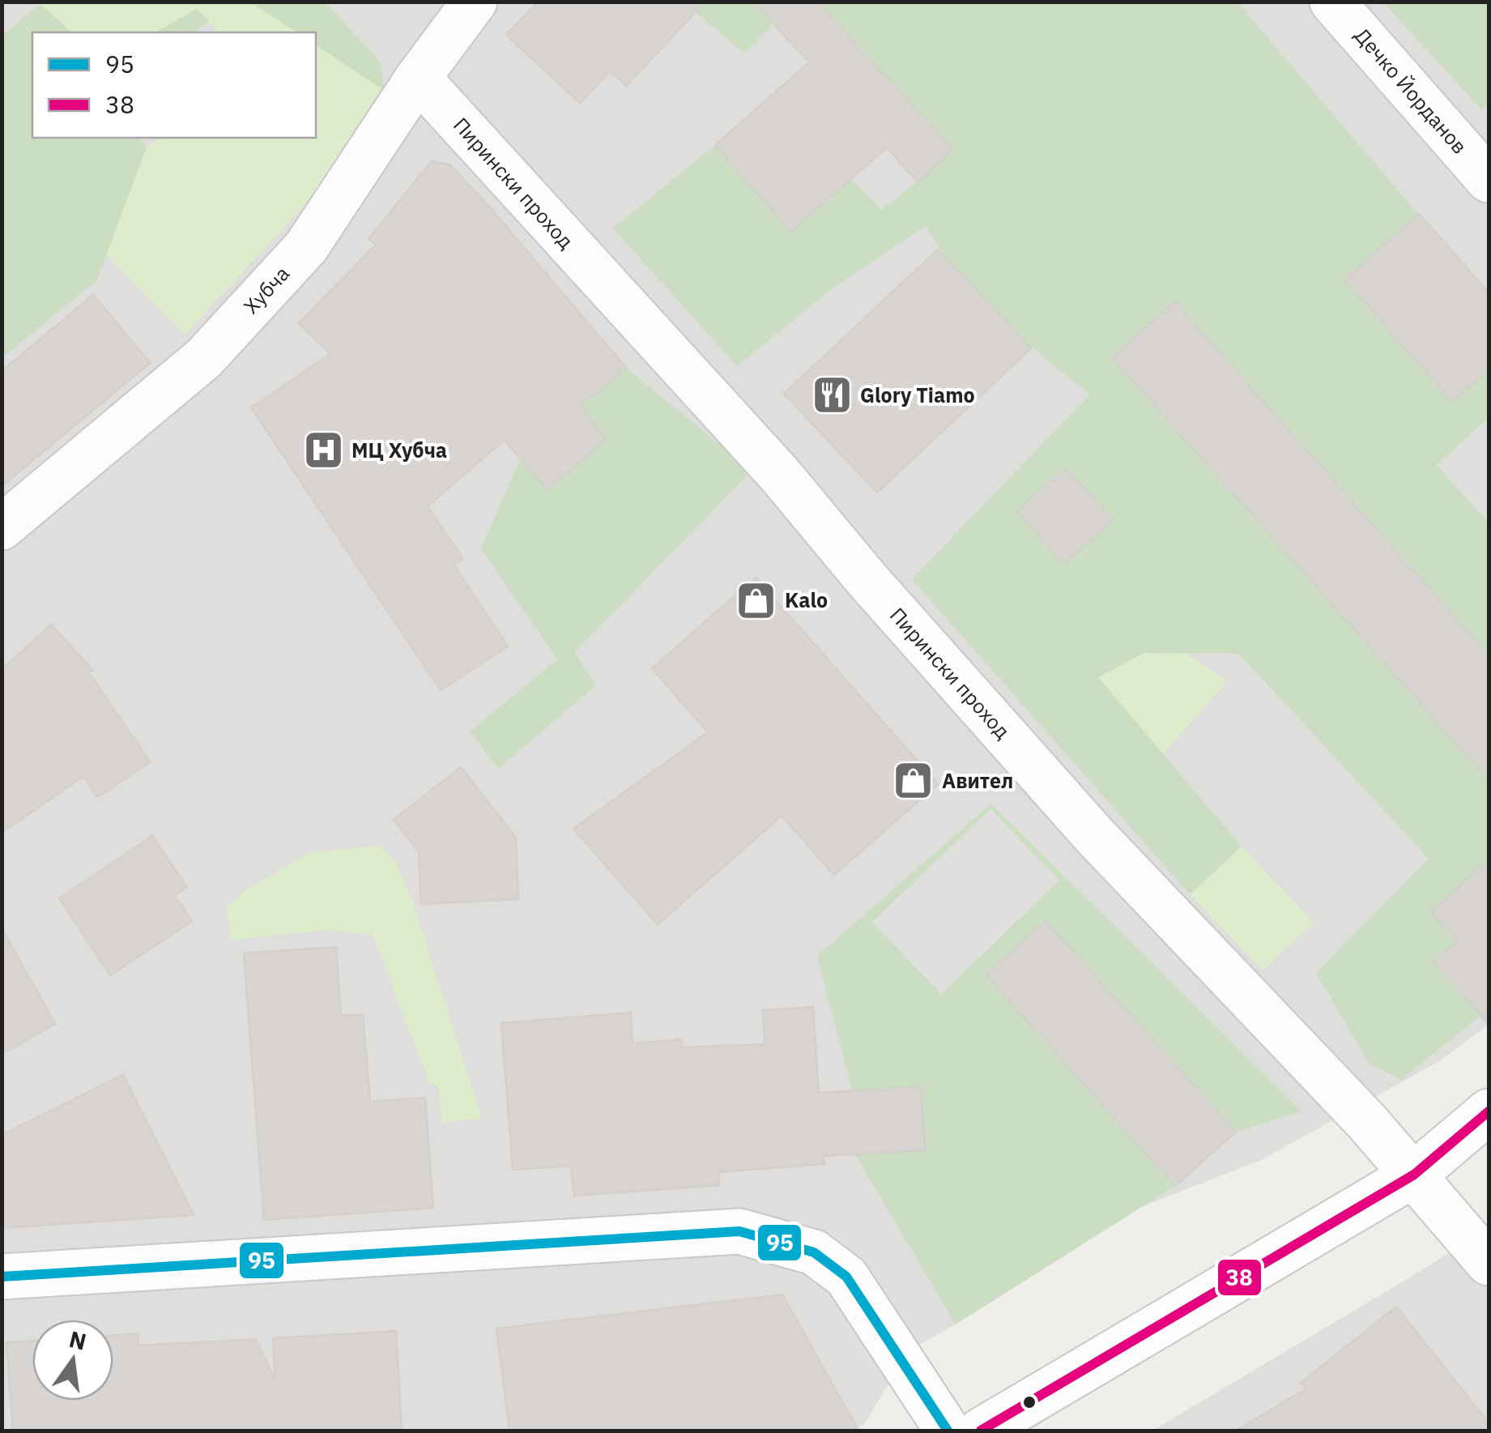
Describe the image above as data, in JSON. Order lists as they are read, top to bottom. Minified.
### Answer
{"streets":{"street":["Дечко Йорданов","Пирински проход","Хубча"]},"crossings":[["Пирински проход","Хубча"]],"places":{"restaurant":["Glory Tiamo"],"hospital":["МЦ Хубча"],"shop":["Kalo","Авител"]},"lines":["transit line 38","transit line 95"],"legend":["95","38"],"north":"top"}
